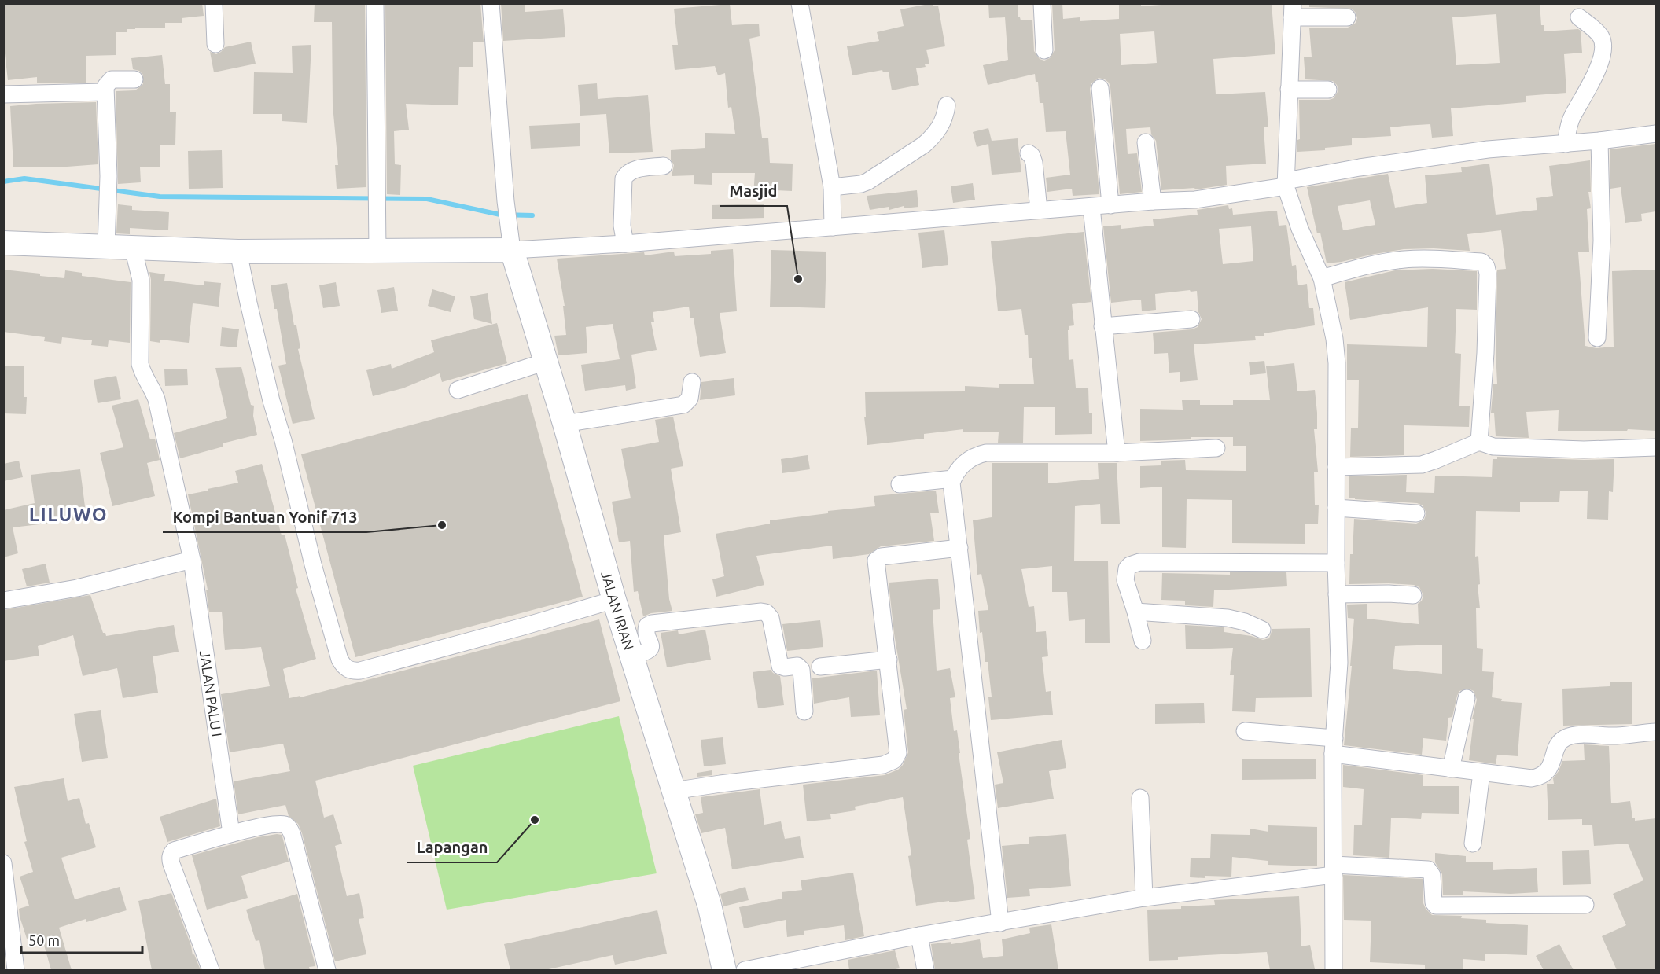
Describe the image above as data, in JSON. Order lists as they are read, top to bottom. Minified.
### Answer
{"streets":{"street":["JALAN IRIAN","JALAN PALU I"]},"districts":["LILUWO"],"places":["Masjid","Kompi Bantuan Yonif 713","Lapangan"],"scale_bar":"50 m"}
